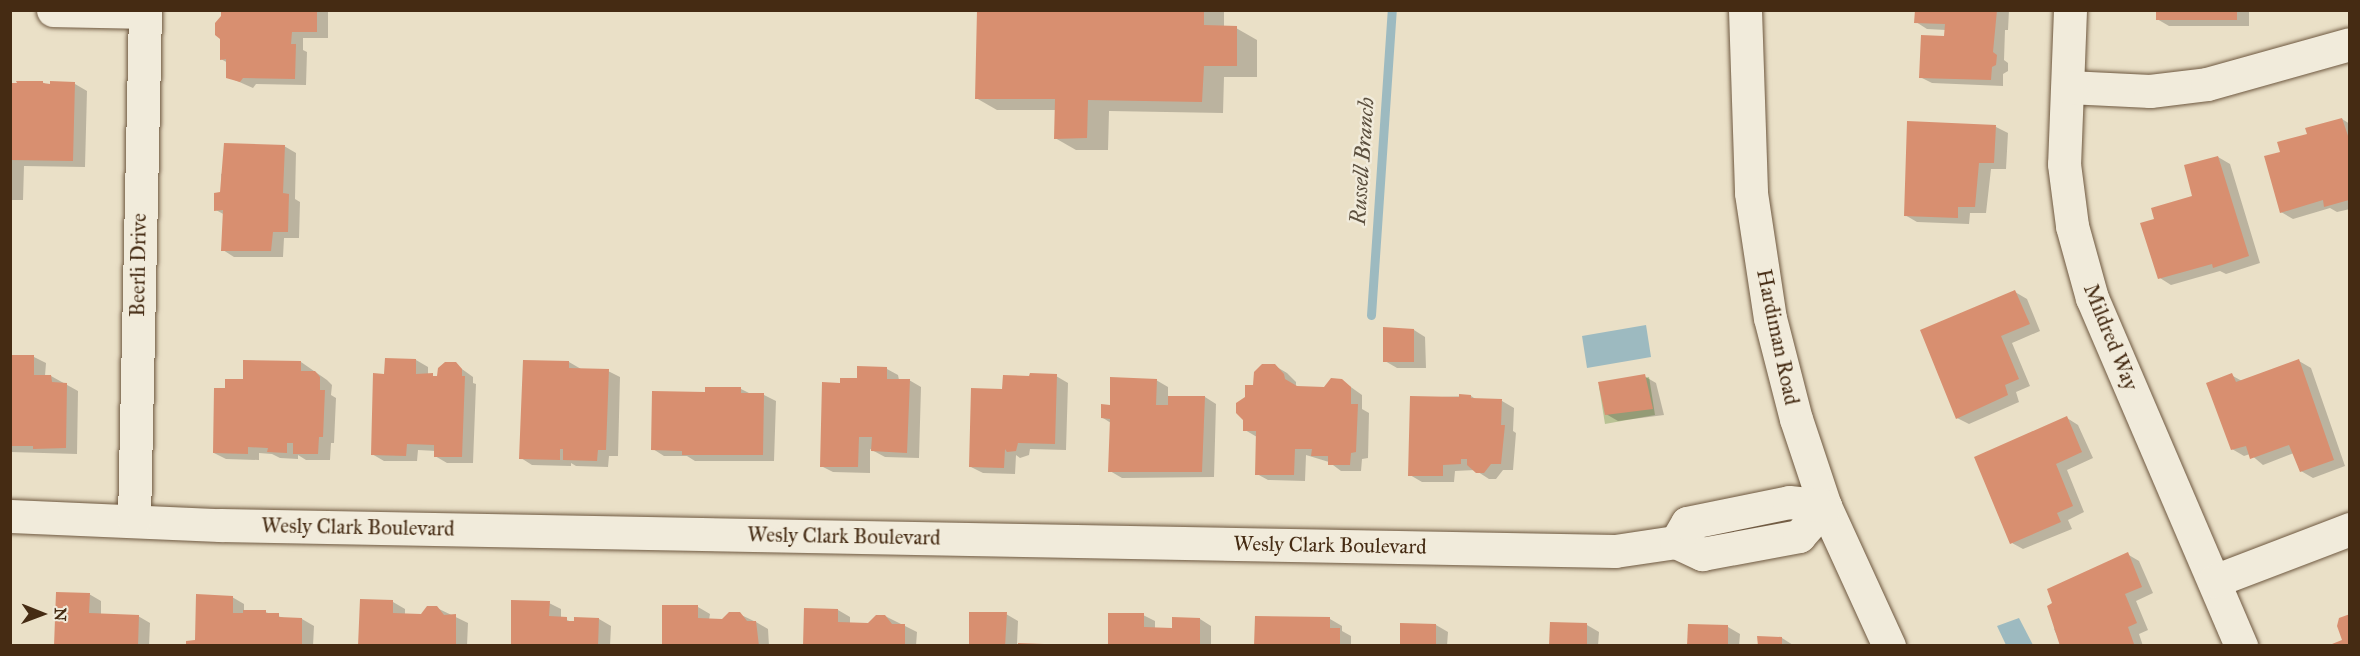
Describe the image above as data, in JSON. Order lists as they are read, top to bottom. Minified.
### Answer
{"streets":{"street":["Beerli Drive","Hardiman Road","Mildred Way","Wesly Clark Boulevard"]},"crossings":[["Beerli Drive","Wesly Clark Boulevard"],["Hardiman Road","Wesly Clark Boulevard"]],"water":["Russell Branch"],"north":"right"}
